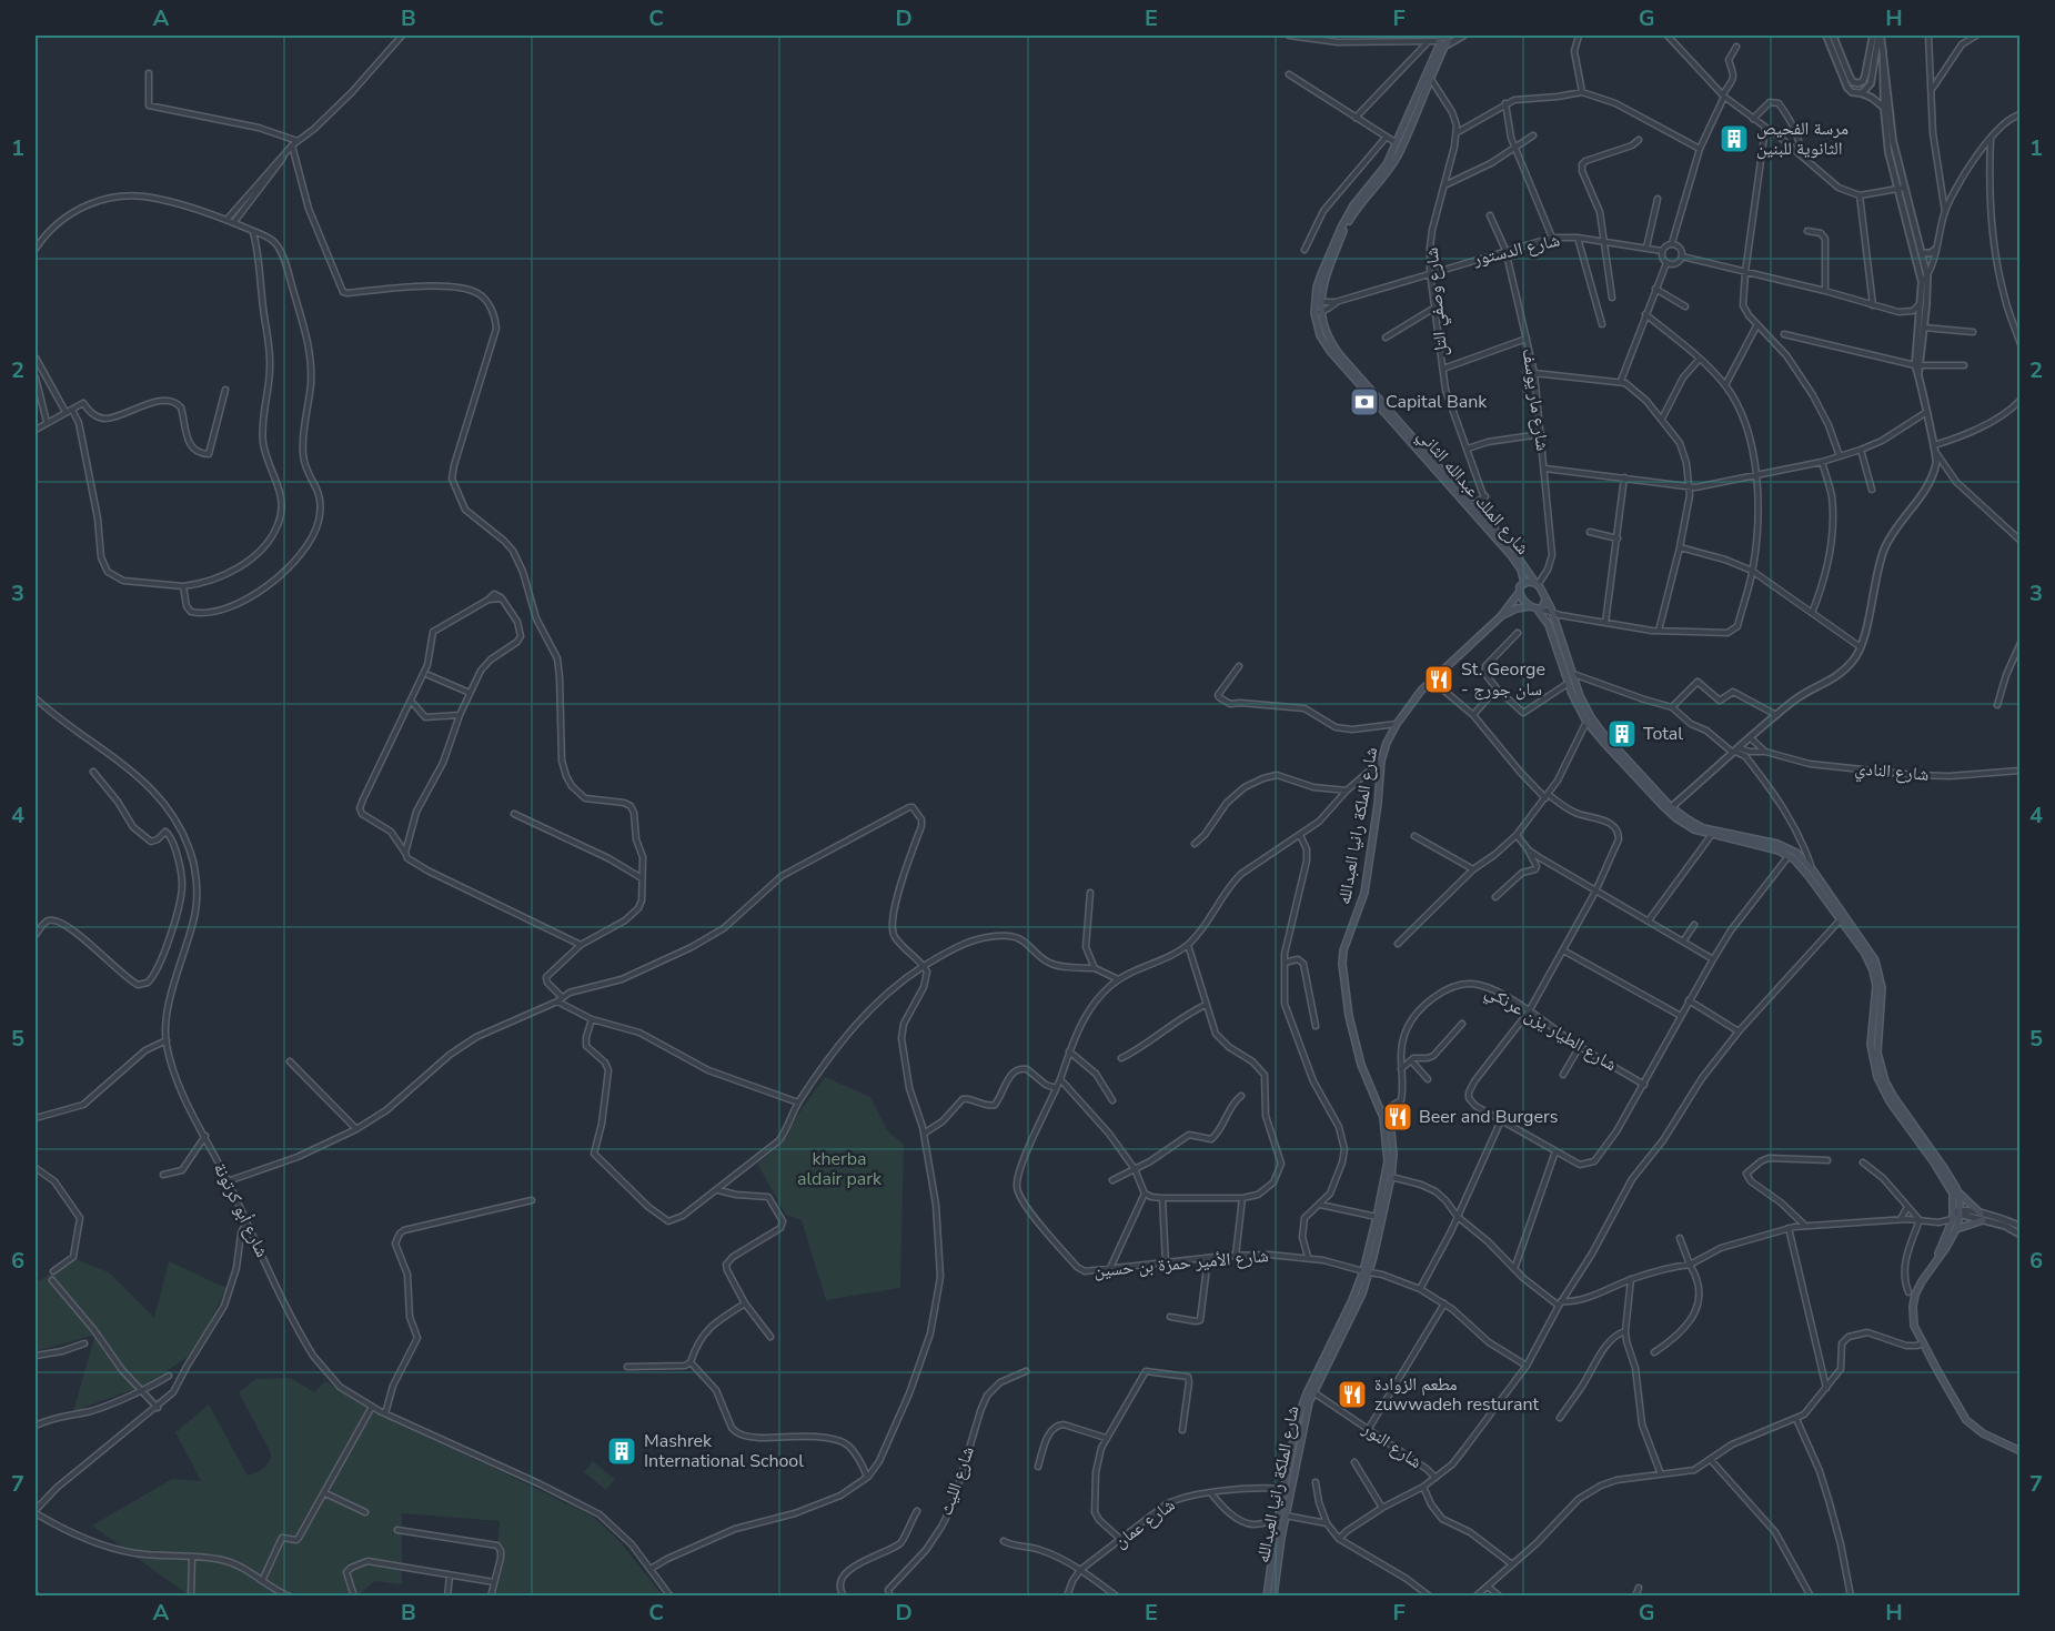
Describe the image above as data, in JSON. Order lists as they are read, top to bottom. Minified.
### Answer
{"streets":{"main road":["شارع الملك عبدالله الثاني","شارع الملكة رانيا العبدالله"],"street":["شارع الدستور","شارع وصفي التل","شارع مار يوسف","شارع النادي","شارع الطيار يزن عرنكي","شارع أبو كرتونة","شارع الأمير حمزة بن حسين","شارع النور","شارع الليث","شارع عمان"]},"crossings":[["شارع الدستور","شارع وصفي التل"],["شارع الدستور","شارع مار يوسف"],["شارع الدستور","شارع الملك عبدالله الثاني"],["شارع وصفي التل","شارع الملك عبدالله الثاني"],["شارع مار يوسف","شارع الملك عبدالله الثاني"],["شارع مار يوسف","شارع الملكة رانيا العبدالله"],["شارع الملك عبدالله الثاني","شارع الملكة رانيا العبدالله"],["شارع الملكة رانيا العبدالله","شارع الطيار يزن عرنكي"],["شارع الملكة رانيا العبدالله","شارع الأمير حمزة بن حسين"],["شارع الملكة رانيا العبدالله","شارع النور"],["شارع الملكة رانيا العبدالله","شارع عمان"]],"parks":["kherba aldair park"],"places":{"building":["مرسة الفحيص الثانوية للبنين","Total","Mashrek International School"],"bank":["Capital Bank"],"restaurant":["St. George - سان جورج","Beer and Burgers","مطعم الزوادة zuwwadeh resturant"]},"grid":{"columns":["A","B","C","D","E","F","G","H"],"rows":["1","2","3","4","5","6","7"]}}
